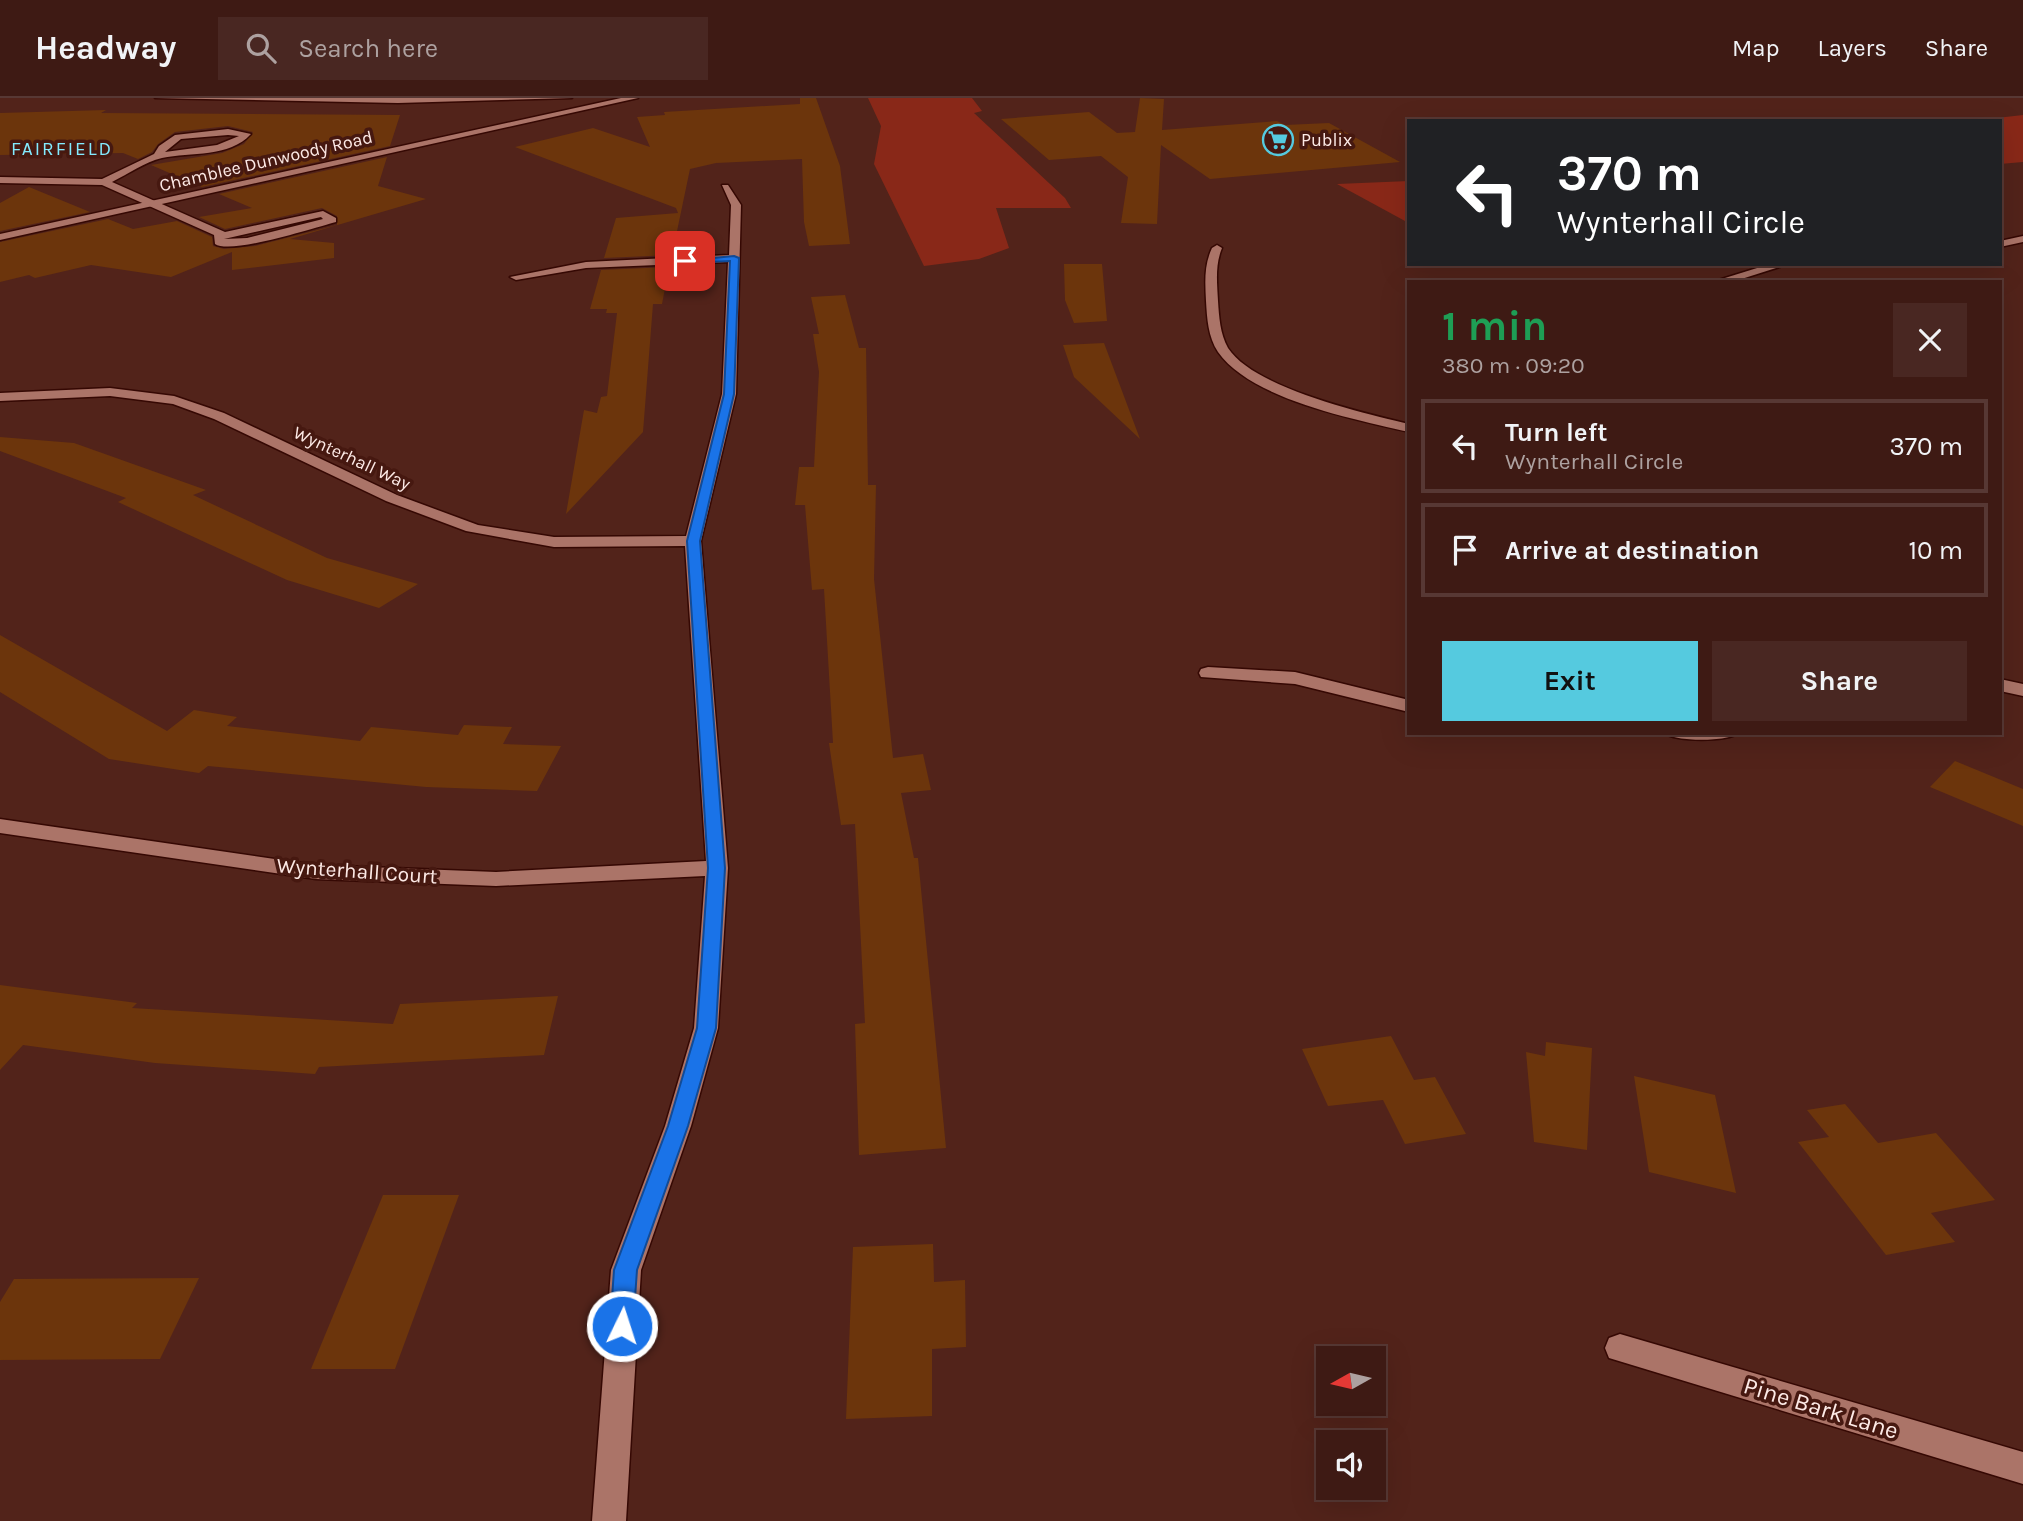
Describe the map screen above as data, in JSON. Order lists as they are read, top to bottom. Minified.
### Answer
{"streets":{"street":["Chamblee Dunwoody Road","Wynterhall Way","Wynterhall Court","Pine Bark Lane"]},"districts":["FAIRFIELD"],"places":{"supermarket":["Publix"]},"north":"left","page":{"header":"Headway","search":"Search here","nav":["Map","Layers","Share"],"turn":["370 m","Wynterhall Circle"],"heading":["1 min","380 m · 09:20"],"list":[{"name":"Turn left","note":"Wynterhall Circle","value":"370 m"},{"name":"Arrive at destination","value":"10 m"}],"buttons":["Exit","Share"]}}
